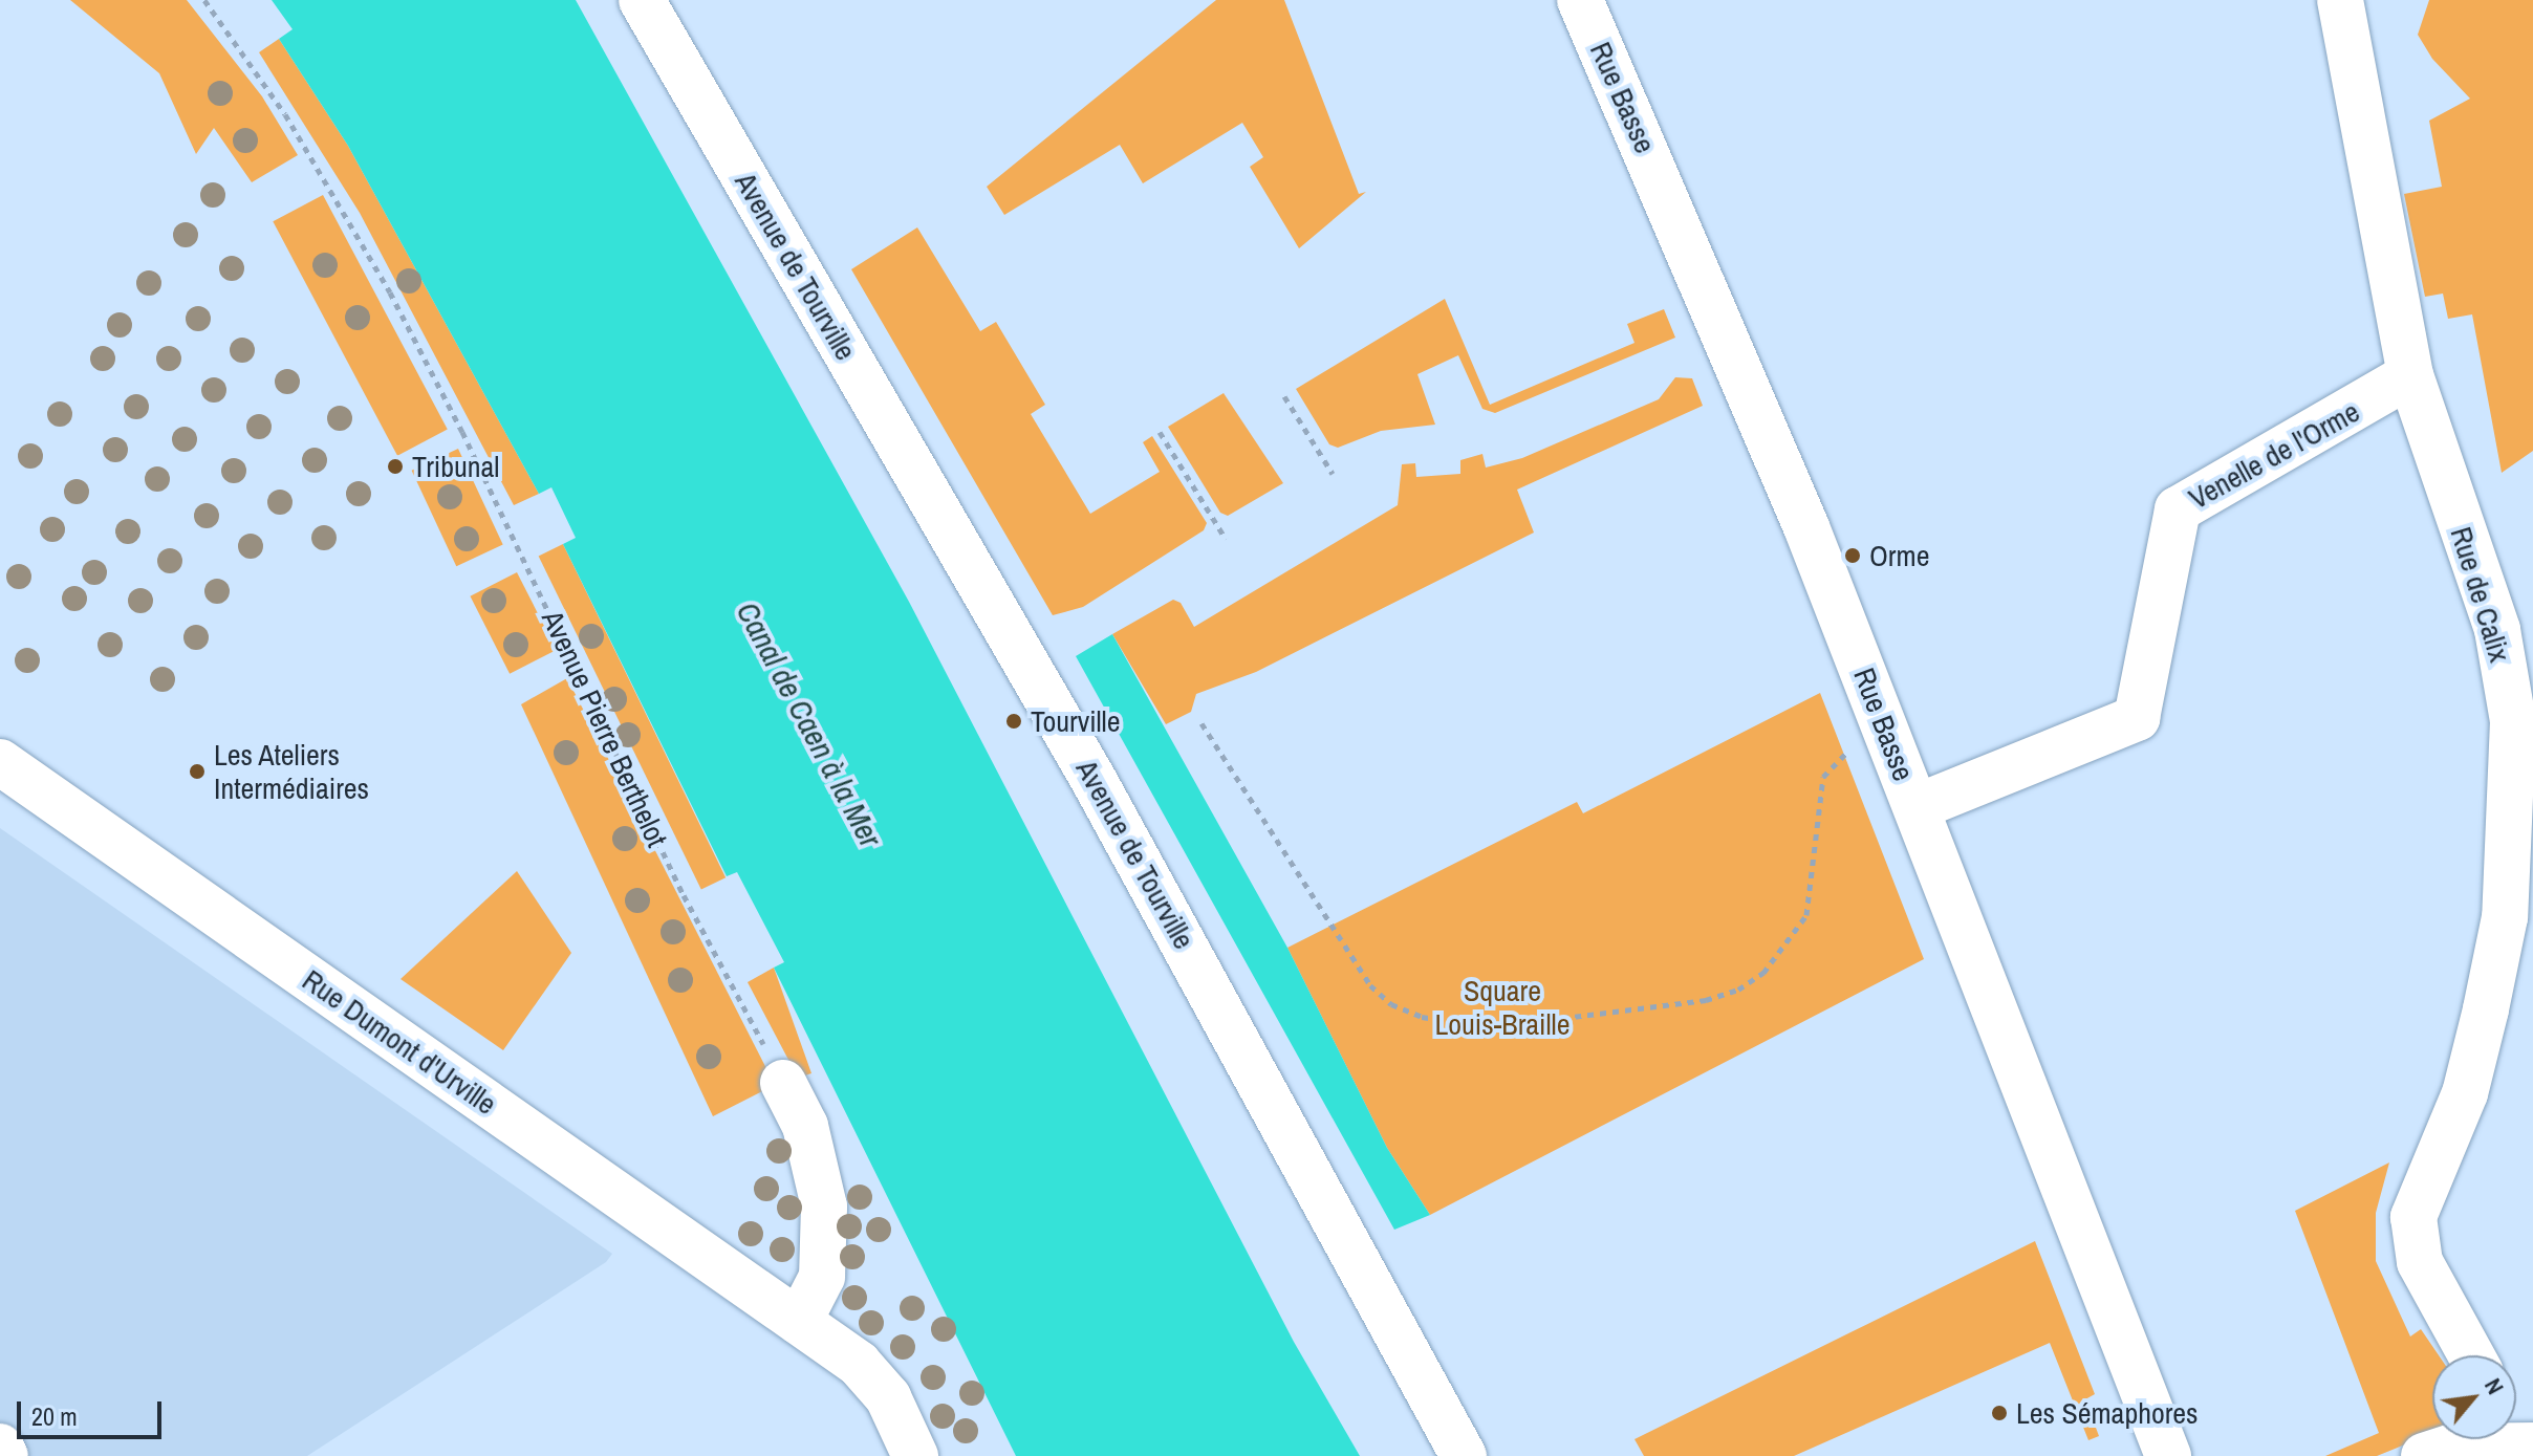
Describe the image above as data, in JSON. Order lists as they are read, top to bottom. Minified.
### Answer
{"streets":{"street":["Rue Basse","Avenue de Tourville","Venelle de l'Orme","Rue de Calix","Rue Dumont d'Urville"],"path":["Avenue Pierre Berthelot"]},"crossings":[["Rue Basse","Venelle de l'Orme"],["Venelle de l'Orme","Rue de Calix"]],"water":["Canal de Caen à la Mer"],"parks":["Square Louis-Braille"],"places":["Tribunal","Orme","Tourville","Les Ateliers Intermédiaires","Les Sémaphores"],"scale_bar":"20 m","north":"top right"}
